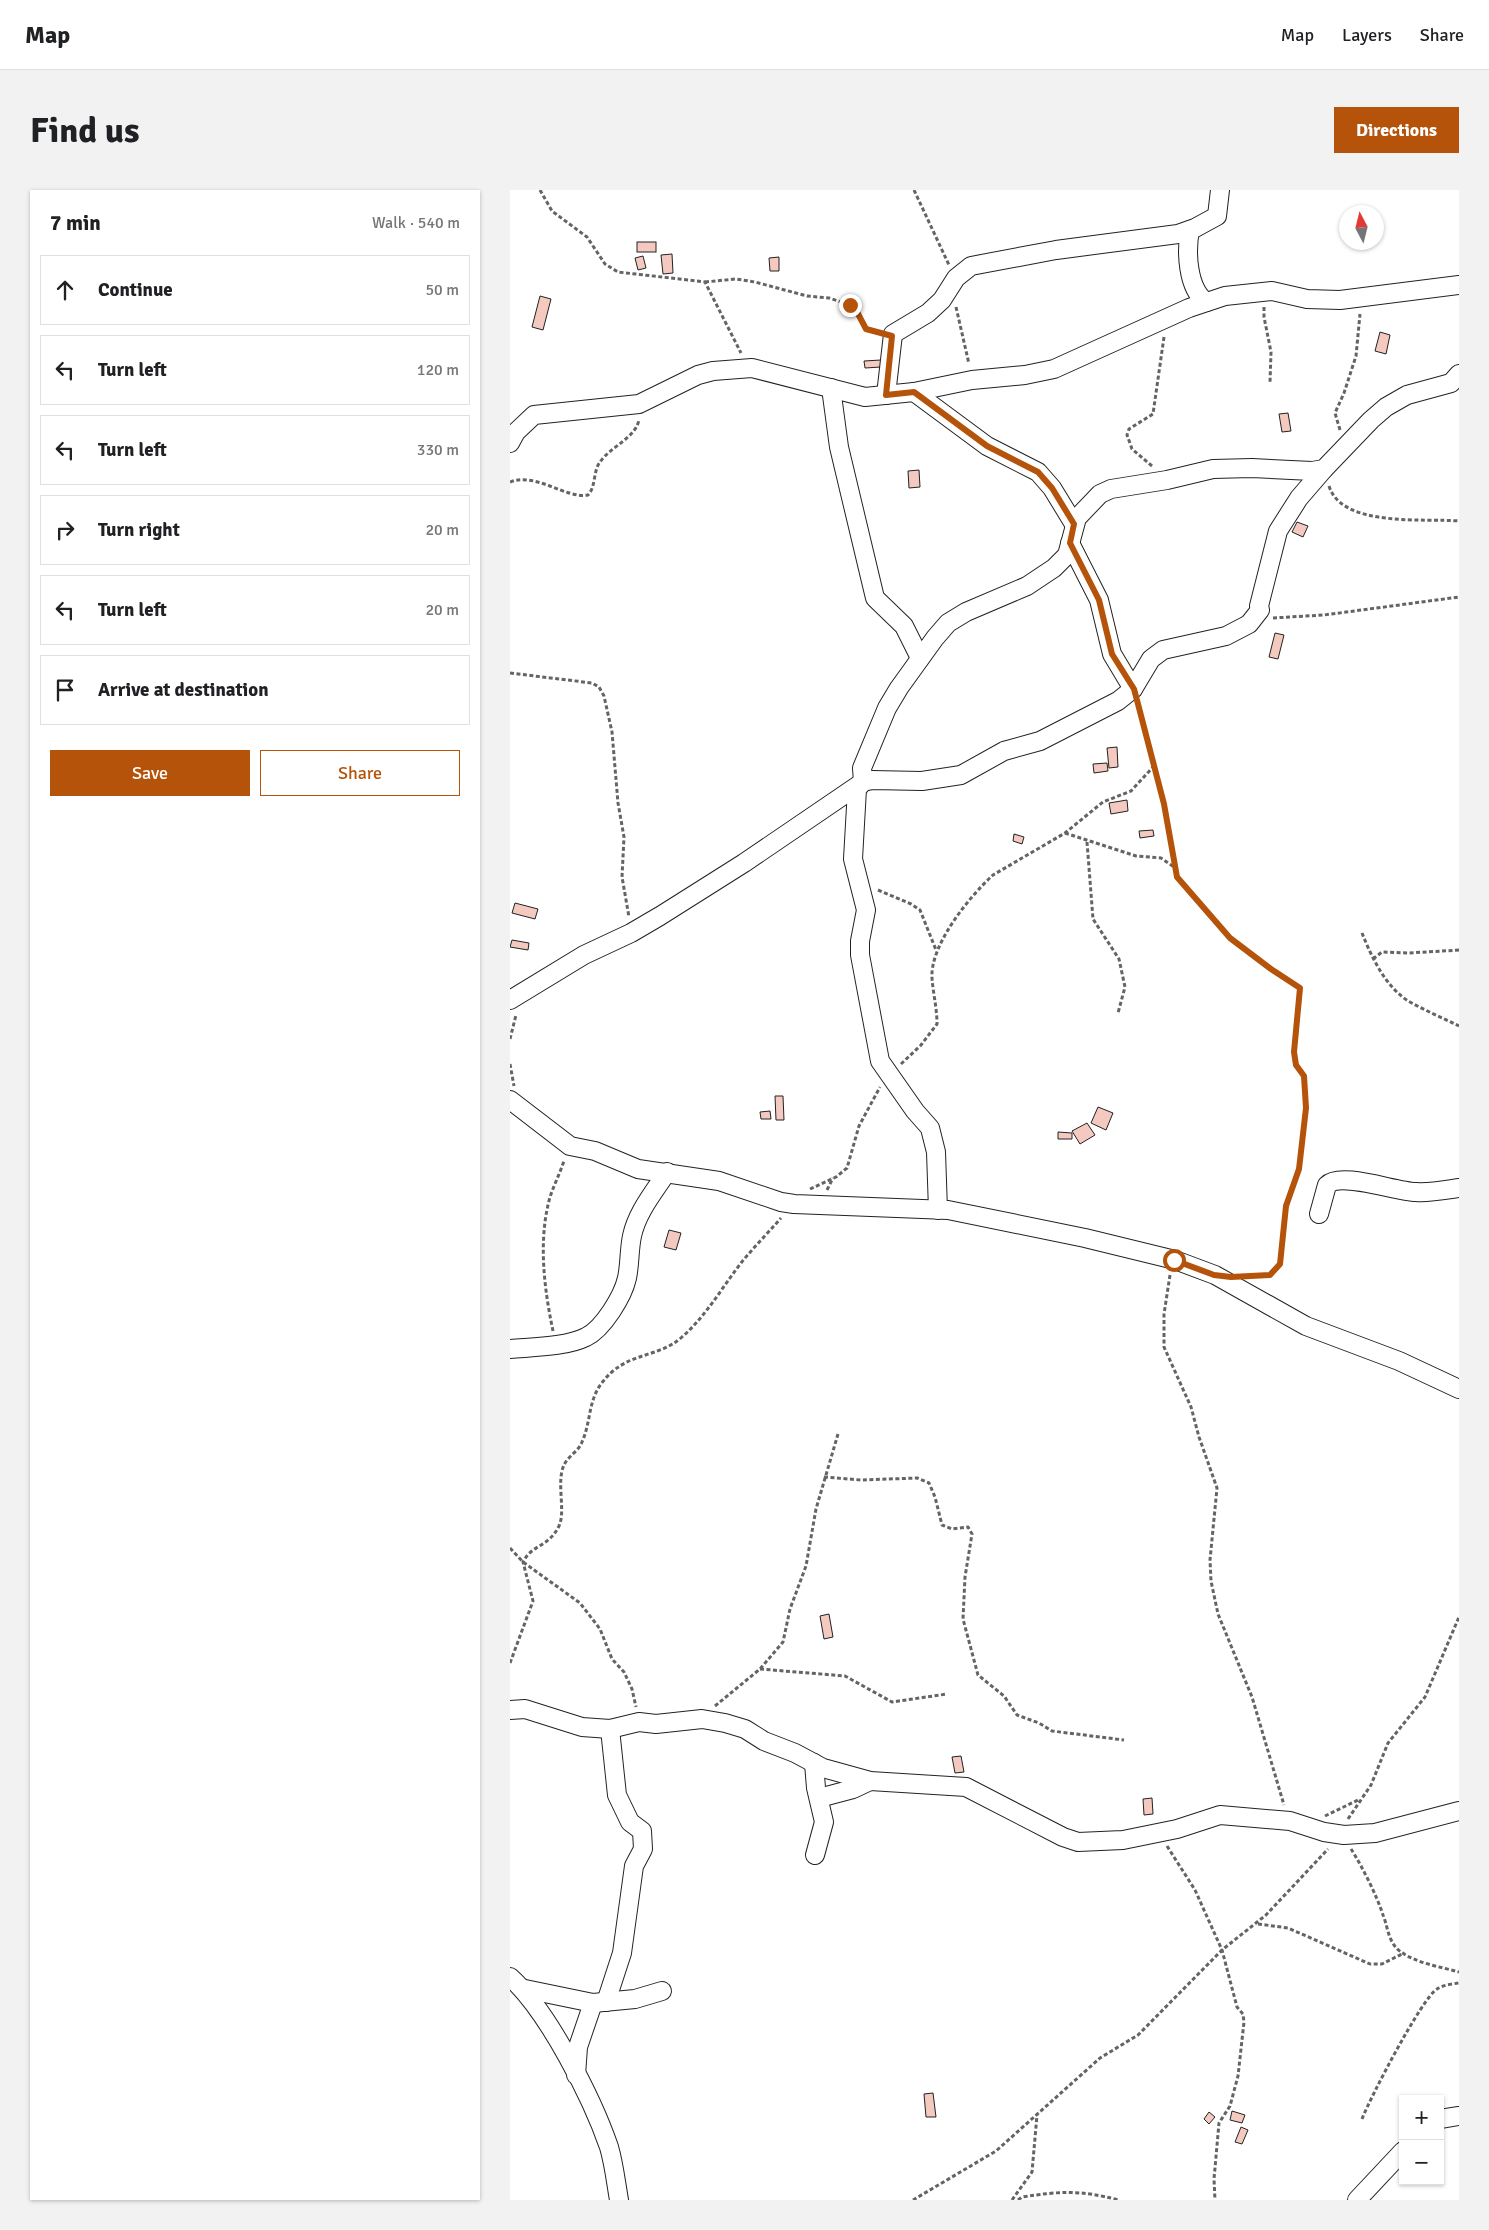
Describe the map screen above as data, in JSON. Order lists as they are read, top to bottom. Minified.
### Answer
{"north":"top","page":{"header":"Map","nav":["Map","Layers","Share"],"buttons":["Directions",["Save","Share"]],"title":"Find us","heading":["7 min","Walk · 540 m"],"list":[["Continue","50 m"],["Turn left","120 m"],["Turn left","330 m"],["Turn right","20 m"],["Turn left","20 m"],"Arrive at destination"],"map_buttons":["+","−"]}}
